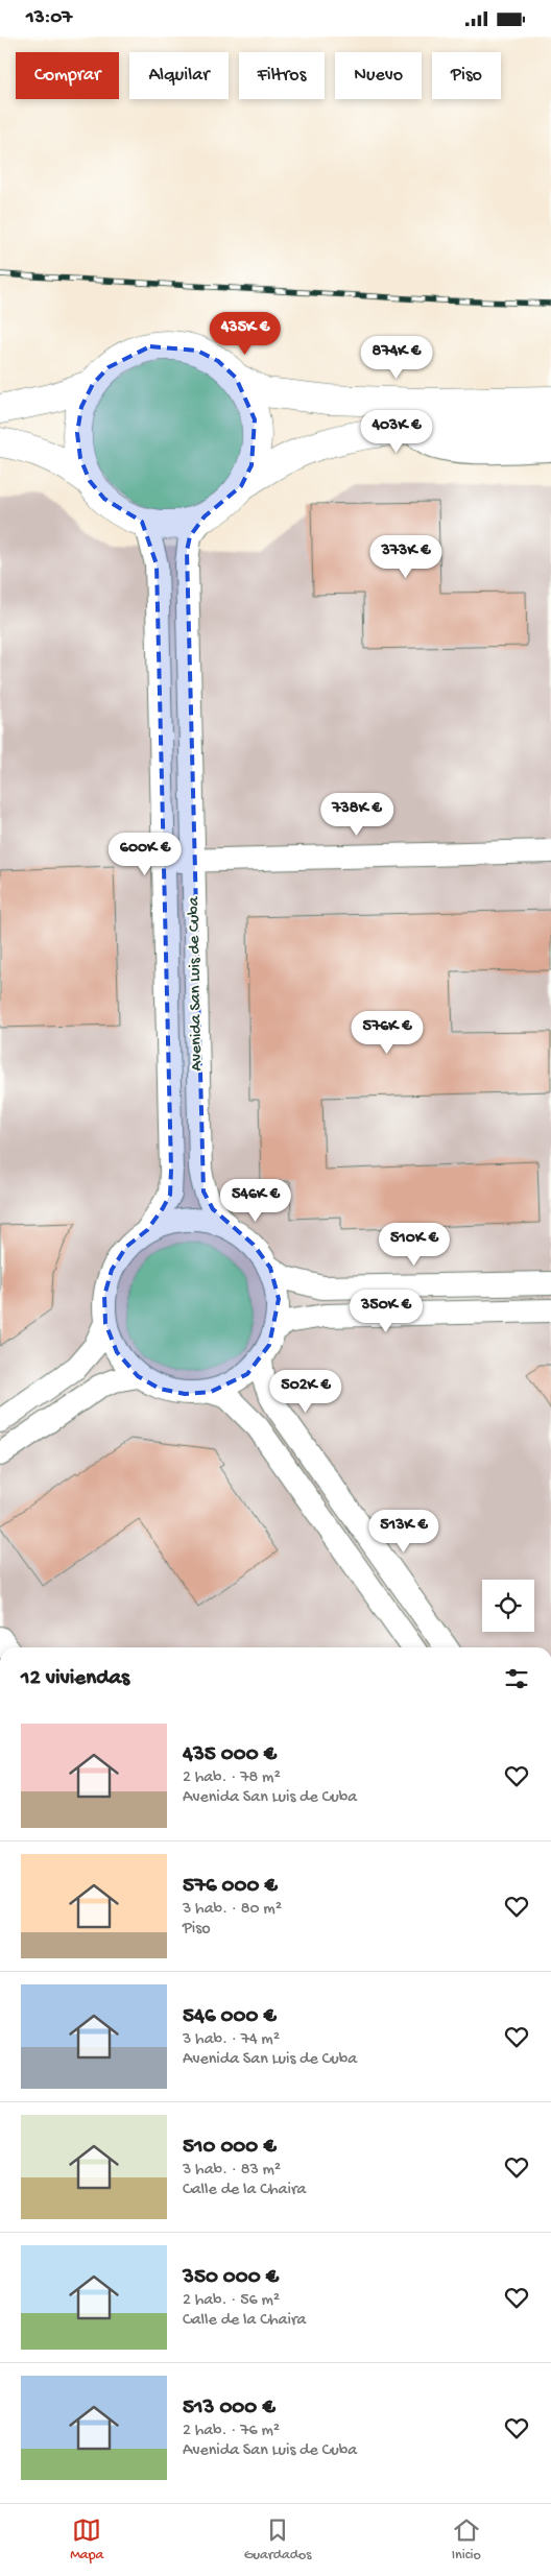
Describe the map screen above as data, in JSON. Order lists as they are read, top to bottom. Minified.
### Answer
{"streets":{"street":["Avenida San Luis de Cuba"]},"page":{"status":"13:07","chip":["Comprar","Alquilar","Filtros","Nuevo","Piso"],"price":["435K €","874K €","403K €","373K €","738K €","600K €","576K €","546K €","510K €","350K €","502K €","513K €"],"heading":"12 viviendas","list":[{"name":"435 000 €","note":"2 hab. · 78 m² · Avenida San Luis de Cuba"},{"name":"576 000 €","note":"3 hab. · 80 m² · Piso"},{"name":"546 000 €","note":"3 hab. · 74 m² · Avenida San Luis de Cuba"},{"name":"510 000 €","note":"3 hab. · 83 m² · Calle de la Chaira"},{"name":"350 000 €","note":"2 hab. · 56 m² · Calle de la Chaira"},{"name":"513 000 €","note":"2 hab. · 76 m² · Avenida San Luis de Cuba"}],"tabs":["Mapa","Guardados","Inicio"]}}
